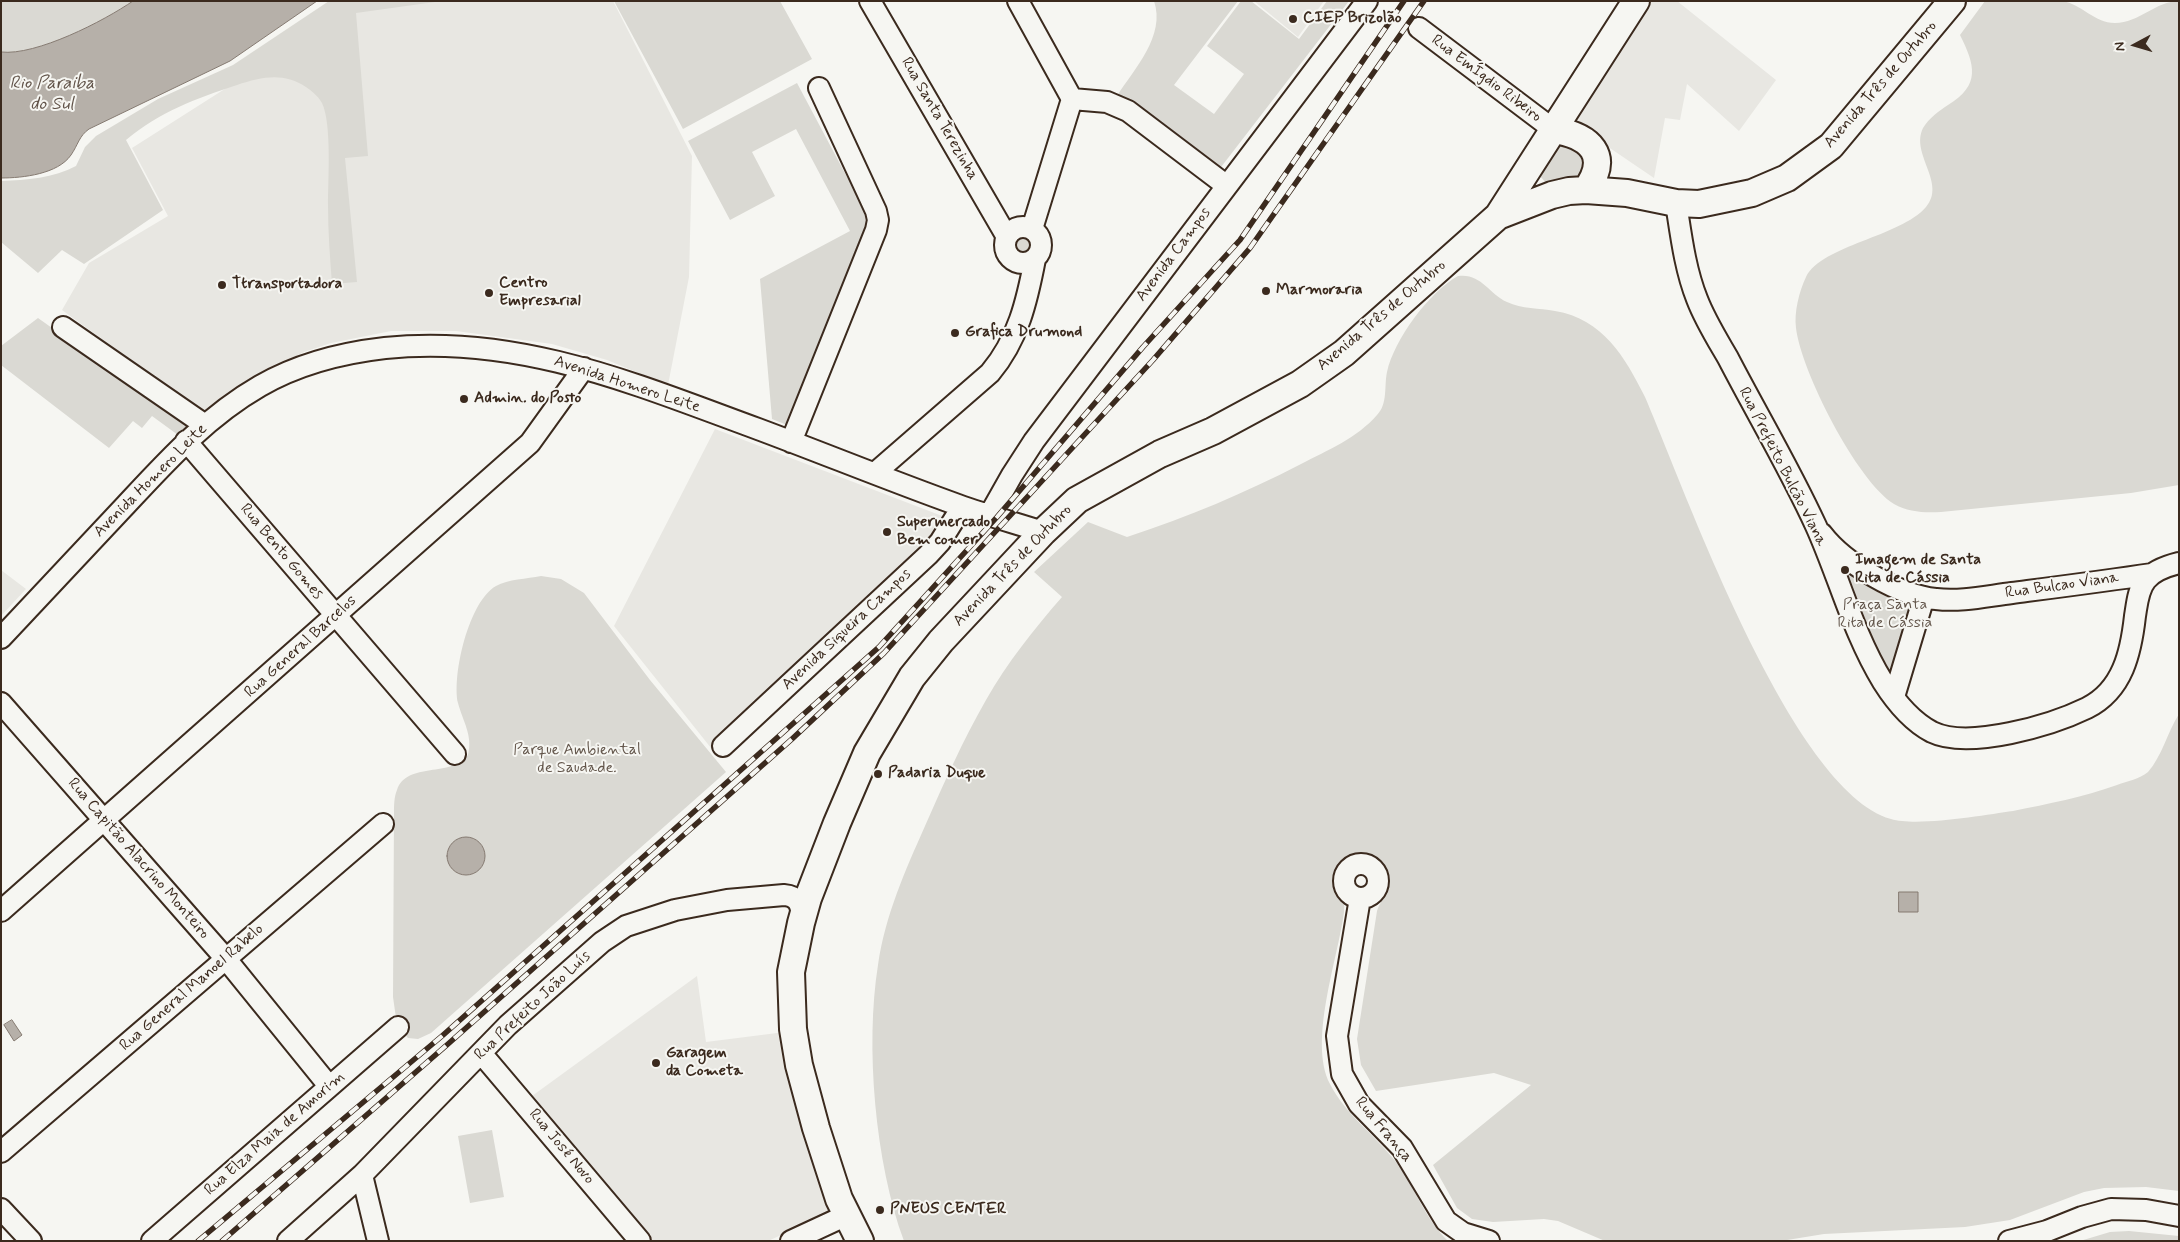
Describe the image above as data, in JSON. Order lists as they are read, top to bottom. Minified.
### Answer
{"streets":{"main road":["Avenida Três de Outubro"],"street":["Rua EmÍgdio Ribeiro","Rua Santa Terezinha","Avenida Campos","Avenida Homero Leite","Rua Prefeito Bulcão Viana","Rua Bento Gomes","Rua Bulcao Viana","Avenida Siqueira Campos","Rua General Barcelos","Rua Capitão Alacrino Monteiro","Rua General Manoel Rabelo","Rua Prefeito João Luís","Rua França","Rua Elza Maia de Amorim","Rua José Novo"]},"crossings":[["Rua EmÍgdio Ribeiro","Avenida Três de Outubro"],["Avenida Três de Outubro","Avenida Homero Leite"],["Avenida Três de Outubro","Rua Prefeito Bulcão Viana"],["Avenida Três de Outubro","Rua Prefeito João Luís"],["Avenida Campos","Avenida Homero Leite"],["Avenida Homero Leite","Rua Bento Gomes"],["Avenida Homero Leite","Avenida Siqueira Campos"],["Avenida Homero Leite","Rua General Barcelos"],["Rua Prefeito Bulcão Viana","Rua Bulcao Viana"],["Rua Bento Gomes","Rua General Barcelos"],["Rua General Barcelos","Rua Capitão Alacrino Monteiro"],["Rua Capitão Alacrino Monteiro","Rua General Manoel Rabelo"],["Rua Capitão Alacrino Monteiro","Rua Elza Maia de Amorim"],["Rua Prefeito João Luís","Rua José Novo"]],"water":["Rio Paraiba do Sul"],"parks":["Praça Santa Rita de Cássia","Parque Ambiental de Saudade."],"places":["CIEP Brizolão","Ttransportadora","Marmoraria","Centro Empresarial","Grafica Drumond","Admin. do Posto","Supermercado Bem comer","Imagem de Santa Rita de Cássia","Padaria Duque","Garagem da Cometa","PNEUS CENTER"],"north":"left"}
